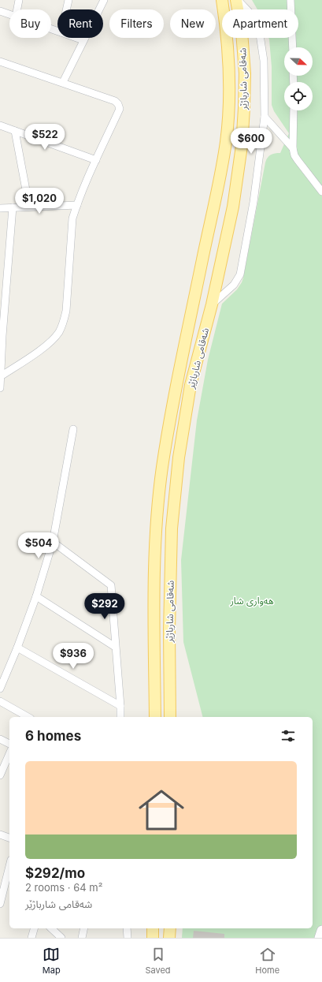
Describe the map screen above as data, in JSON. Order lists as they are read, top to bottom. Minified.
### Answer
{"streets":{"main road":["شەقامی شارباژێر"]},"parks":["هەواری شار"],"north":"right","page":{"chip":["Buy","Rent","Filters","New","Apartment"],"price":["$522","$600","$1,020","$504","$292","$936"],"heading":"6 homes","list":[{"name":"$292/mo","note":"2 rooms · 64 m² · شەقامی شارباژێر"}],"tabs":["Map","Saved","Home"]}}
